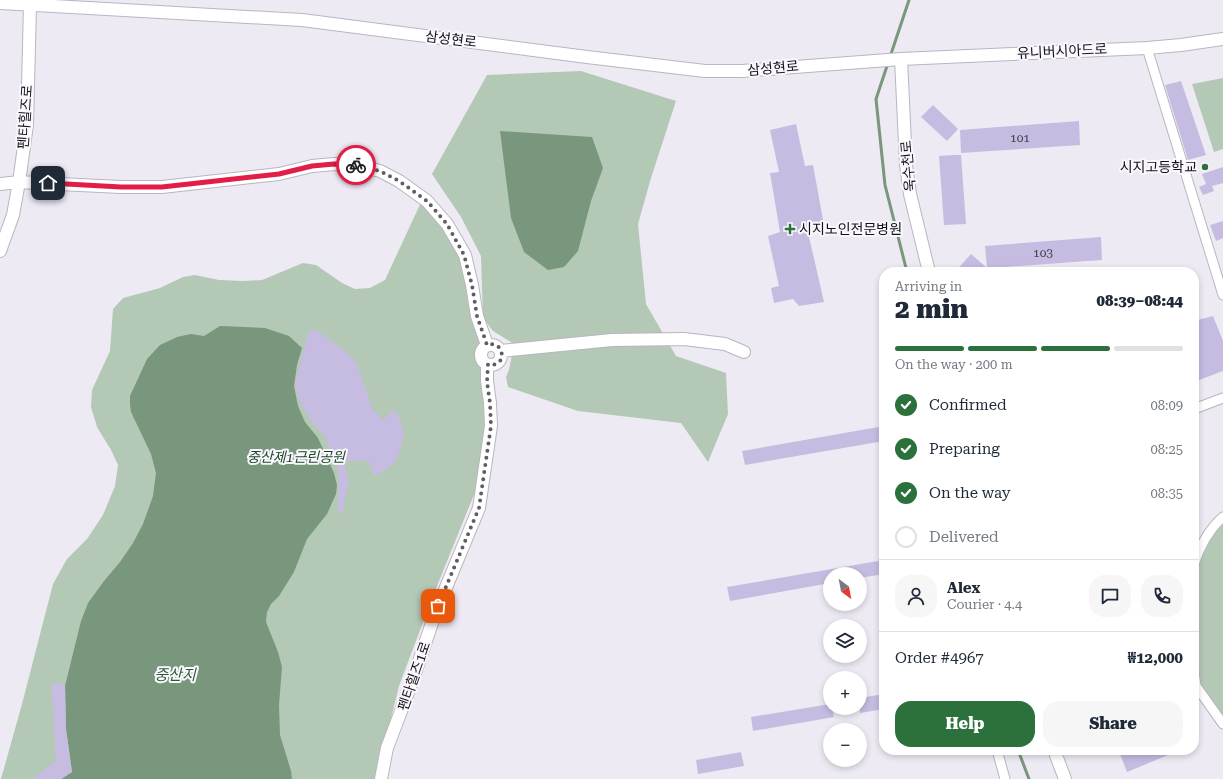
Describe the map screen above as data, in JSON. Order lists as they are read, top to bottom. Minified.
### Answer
{"streets":{"main road":["삼성현로","유니버시아드로","펜타힐즈로","욱수천로","펜타힐즈1로"]},"crossings":[["삼성현로","유니버시아드로"],["삼성현로","펜타힐즈로"],["삼성현로","욱수천로"],["유니버시아드로","욱수천로"]],"water":["중산지"],"parks":["중산제1근린공원"],"places":{"other":["시지고등학교"],"health":["시지노인전문병원"]},"house_numbers":["101","103"],"north":"bottom right","page":{"heading":["2 min","Arriving in","08:39–08:44"],"panel":["Alex","Courier · 4.4","Order #4967","₩12,000"],"bar":"On the way · 200 m","list":[["Confirmed","08:09"],["Preparing","08:25"],["On the way","08:35"],"Delivered"],"map_buttons":["+","−"],"buttons":["Help","Share"]}}
